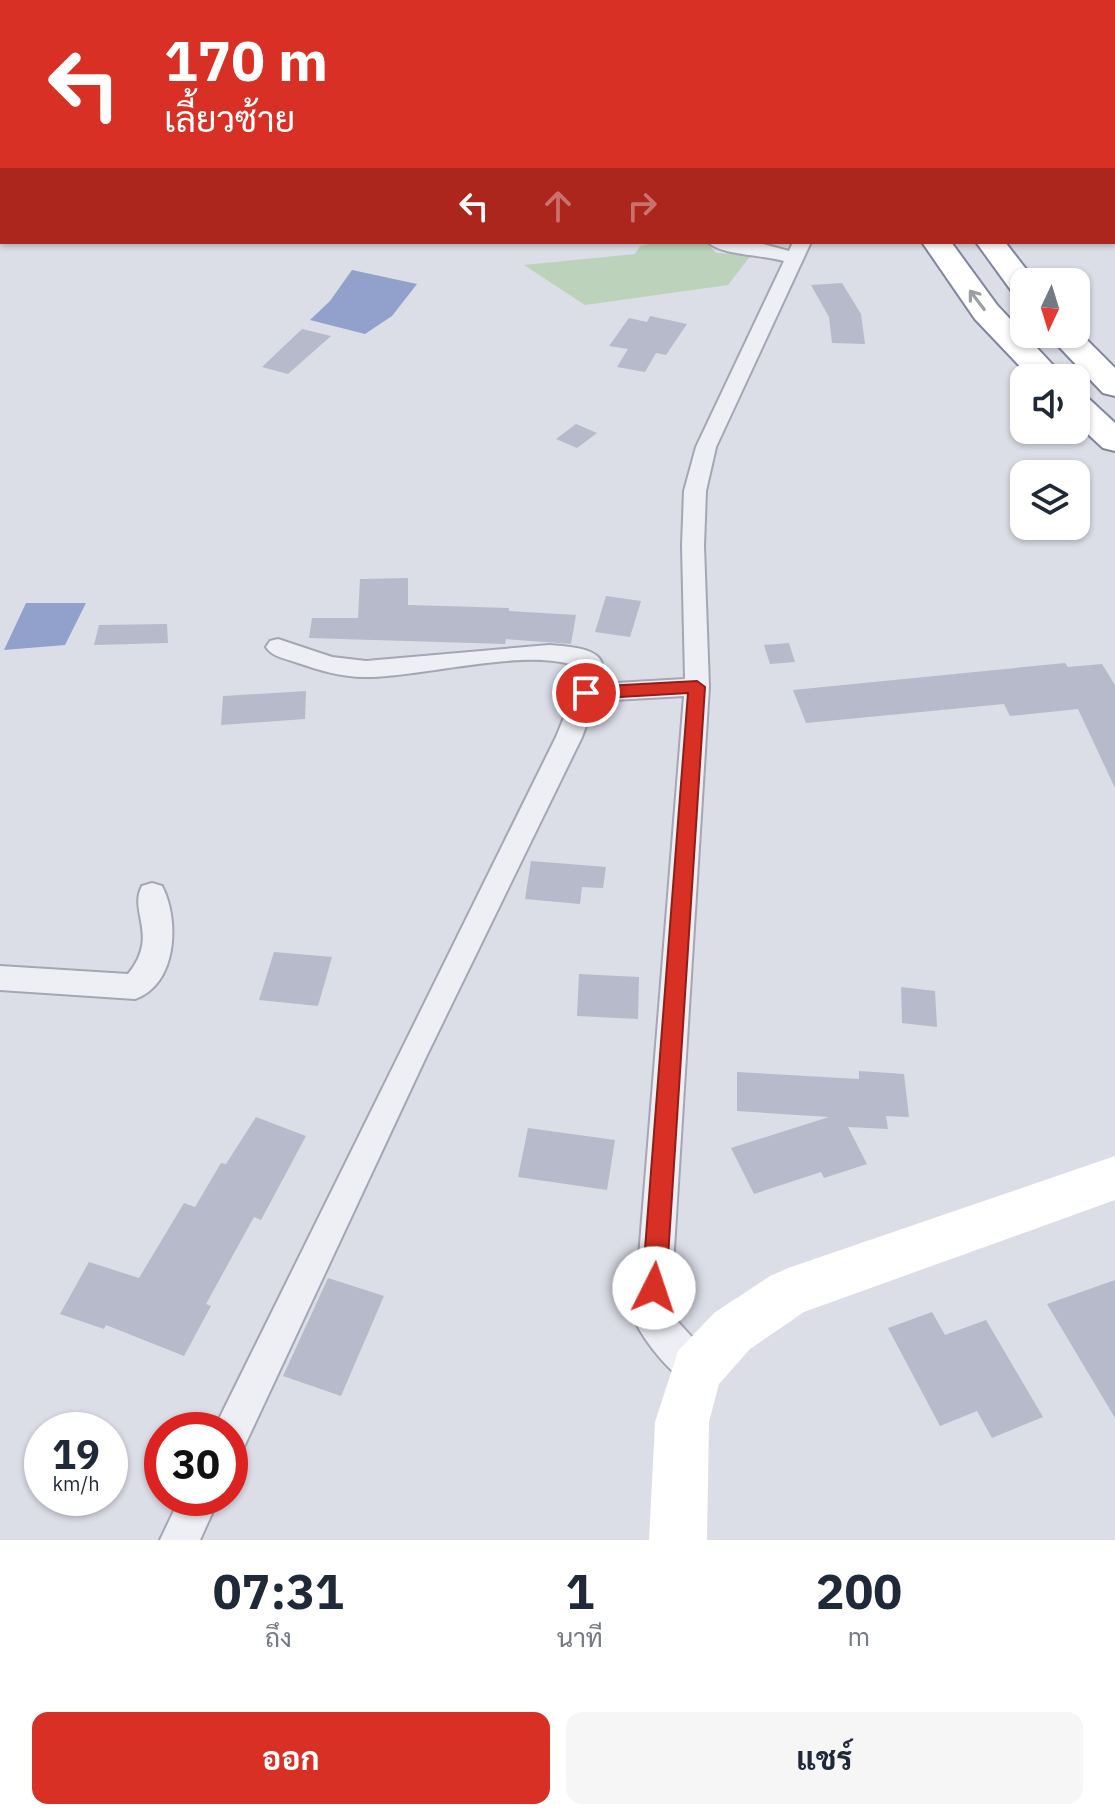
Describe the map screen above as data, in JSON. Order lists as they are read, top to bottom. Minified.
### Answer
{"north":"bottom","page":{"turn":["170 m","เลี้ยวซ้าย"],"speed":"19 km/h","limit":"30","eta":["07:31","ถึง","1","นาที","200","m"],"buttons":["ออก","แชร์"]}}
